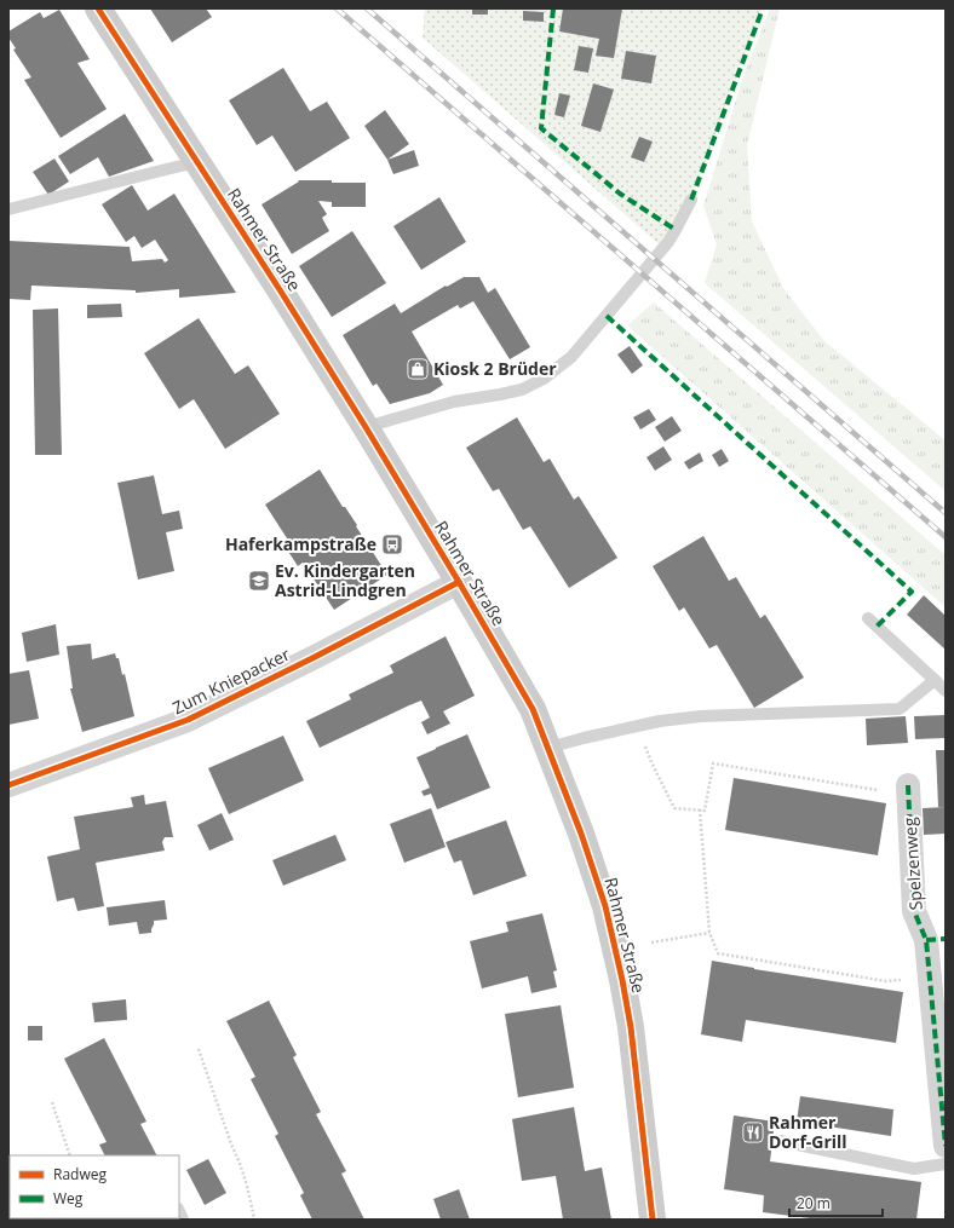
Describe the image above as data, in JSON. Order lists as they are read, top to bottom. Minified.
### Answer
{"streets":{"main road":["Rahmer Straße"],"street":["Zum Kniepacker","Spelzenweg"]},"crossings":[["Rahmer Straße","Zum Kniepacker"]],"places":{"shop":["Kiosk 2 Brüder"],"bus stop":["Haferkampstraße"],"school or university":["Ev. Kindergarten Astrid-Lindgren"],"restaurant":["Rahmer Dorf-Grill"]},"legend":["Radweg","Weg"],"scale_bar":"20 m"}
